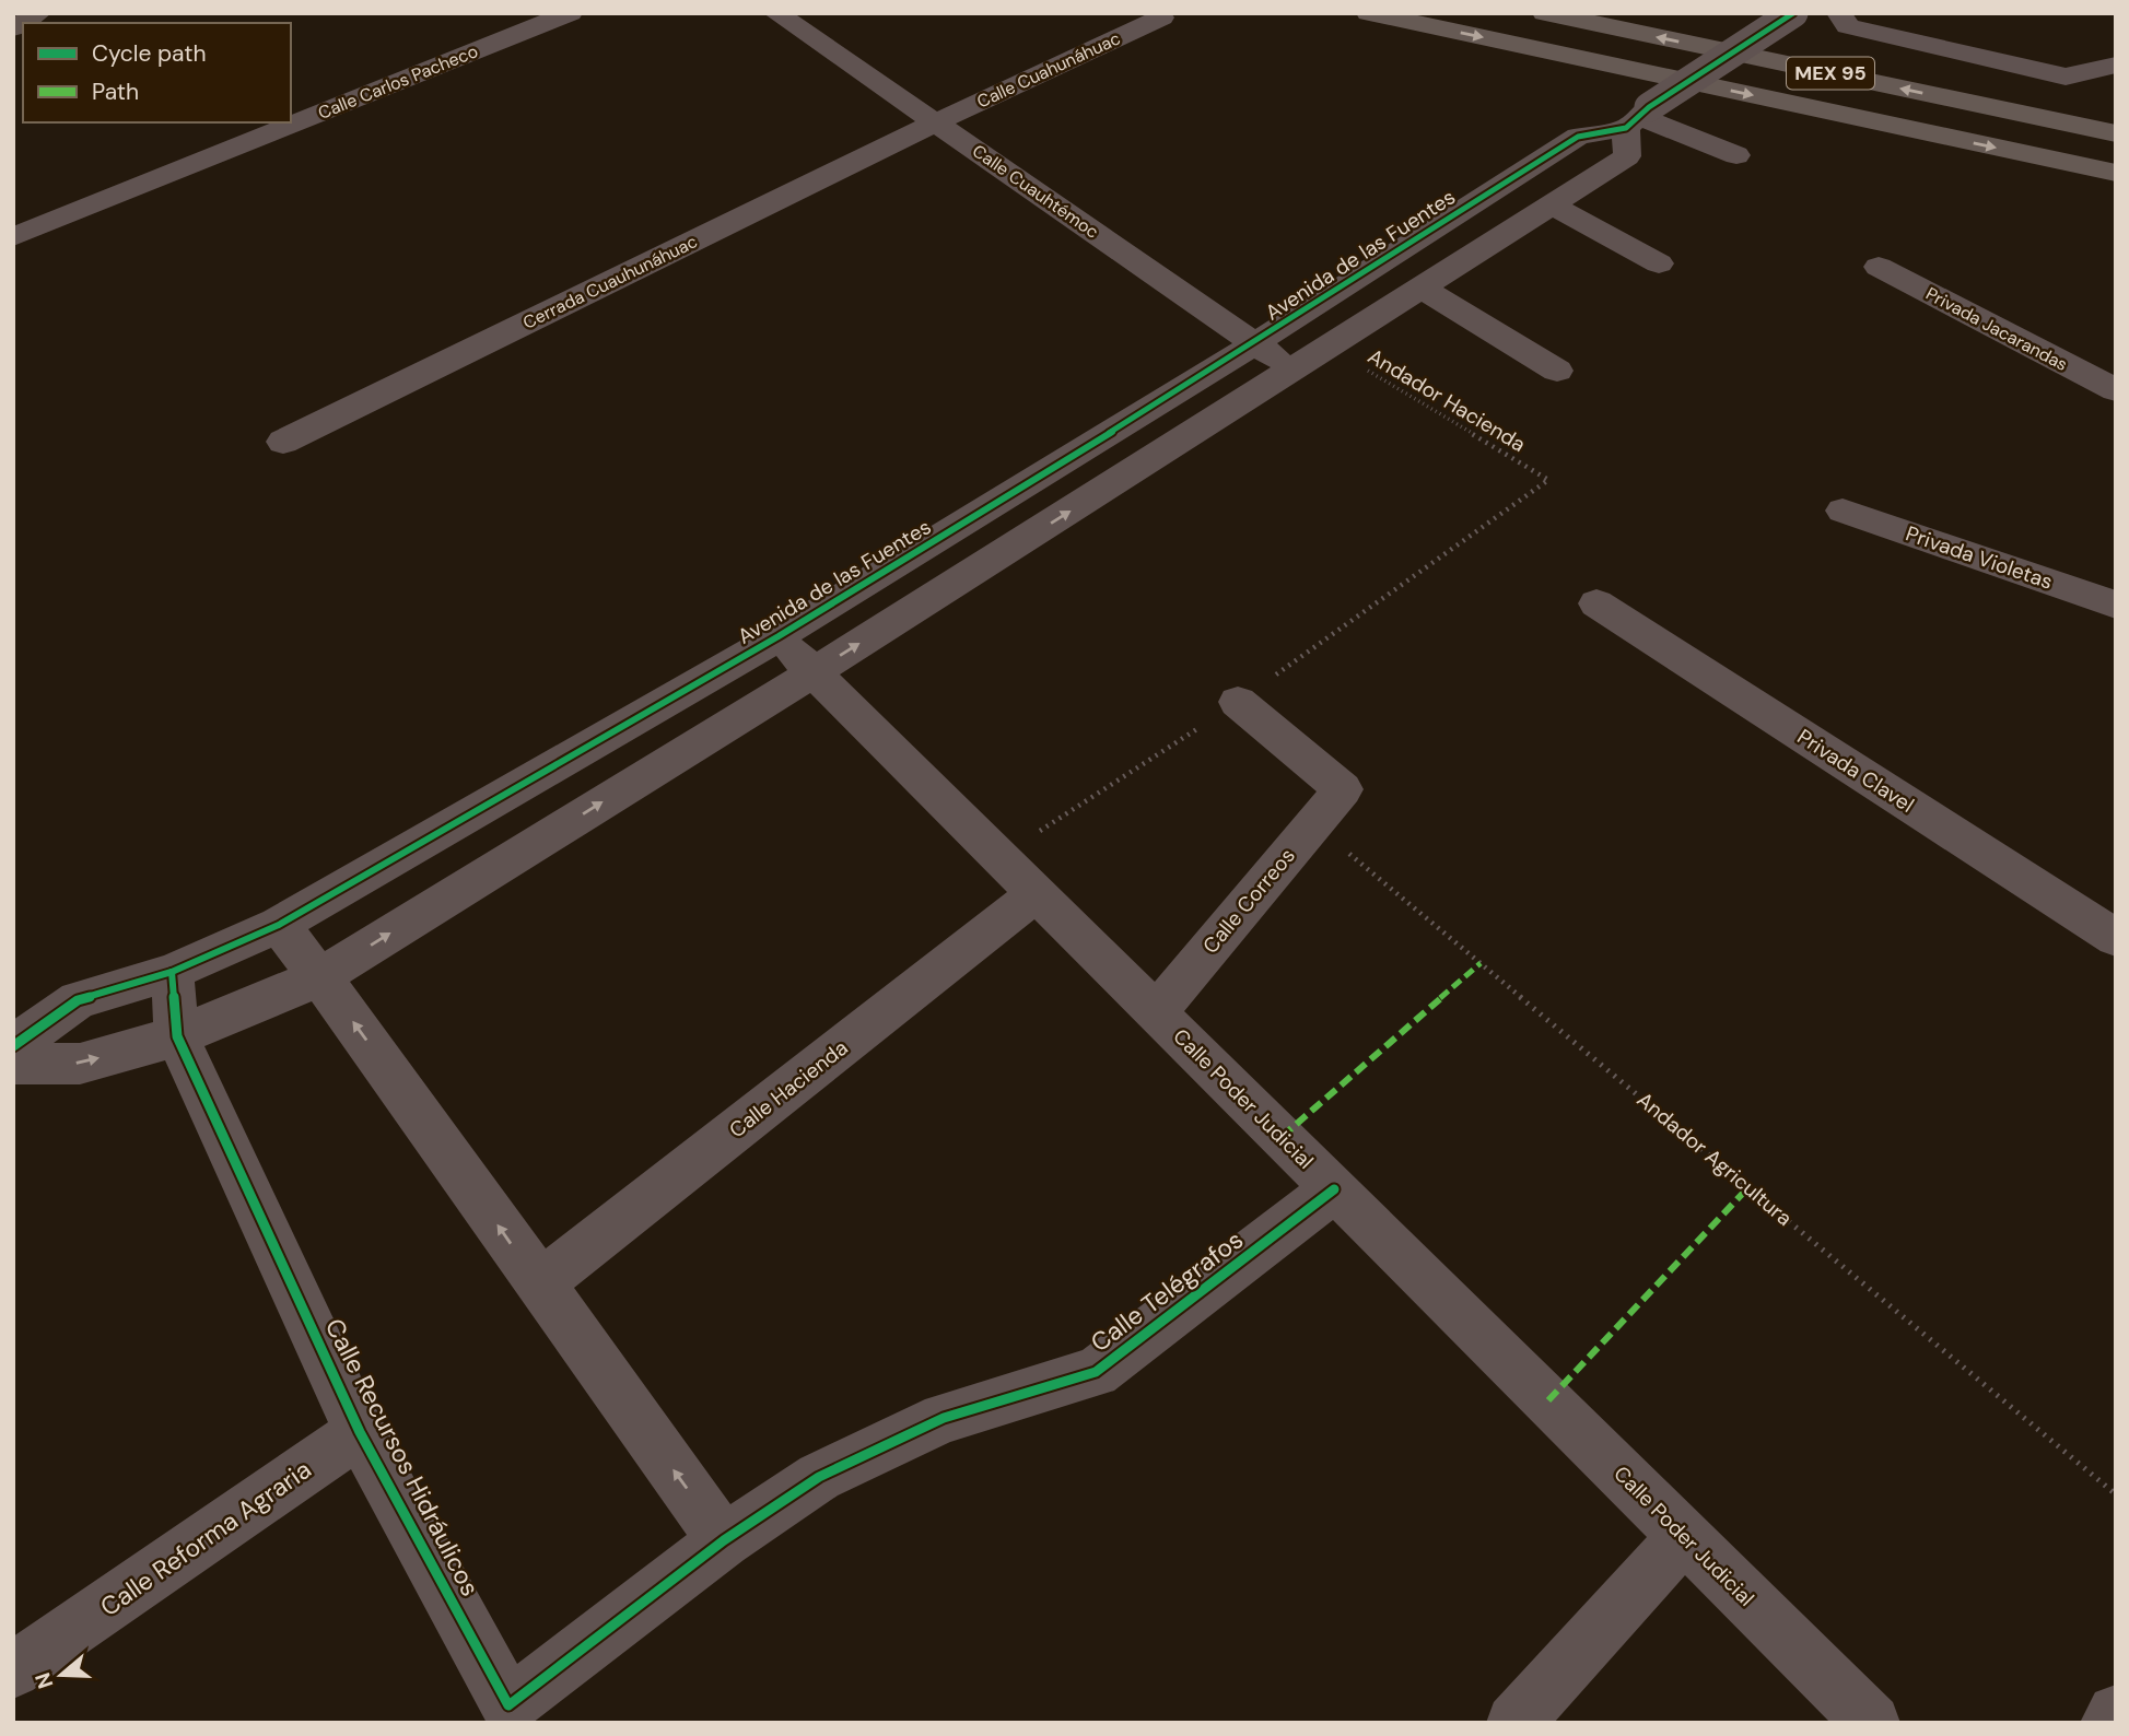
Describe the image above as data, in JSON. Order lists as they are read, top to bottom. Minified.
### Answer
{"streets":{"highway":["MEX 95"],"street":["Calle Cuahunáhuac","Calle Carlos Pacheco","Calle Cuauhtémoc","Avenida de las Fuentes","Cerrada Cuauhunáhuac","Privada Jacarandas","Privada Violetas","Privada Clavel","Calle Correos","Calle Hacienda","Calle Poder Judicial","Calle Telégrafos","Calle Recursos Hidráulicos","Calle Reforma Agraria"],"path":["Andador Hacienda","Andador Agricultura"]},"crossings":[["Calle Cuahunáhuac","Calle Cuauhtémoc"],["Calle Cuahunáhuac","Cerrada Cuauhunáhuac"],["Calle Cuauhtémoc","Avenida de las Fuentes"],["Calle Cuauhtémoc","Cerrada Cuauhunáhuac"],["Avenida de las Fuentes","Calle Poder Judicial"],["Avenida de las Fuentes","Calle Recursos Hidráulicos"],["Calle Correos","Calle Poder Judicial"],["Calle Correos","Andador Agricultura"],["Calle Hacienda","Calle Poder Judicial"],["Calle Poder Judicial","Calle Telégrafos"],["Calle Telégrafos","Calle Recursos Hidráulicos"],["Calle Recursos Hidráulicos","Calle Reforma Agraria"]],"legend":["Cycle path","Path"],"north":"left"}
